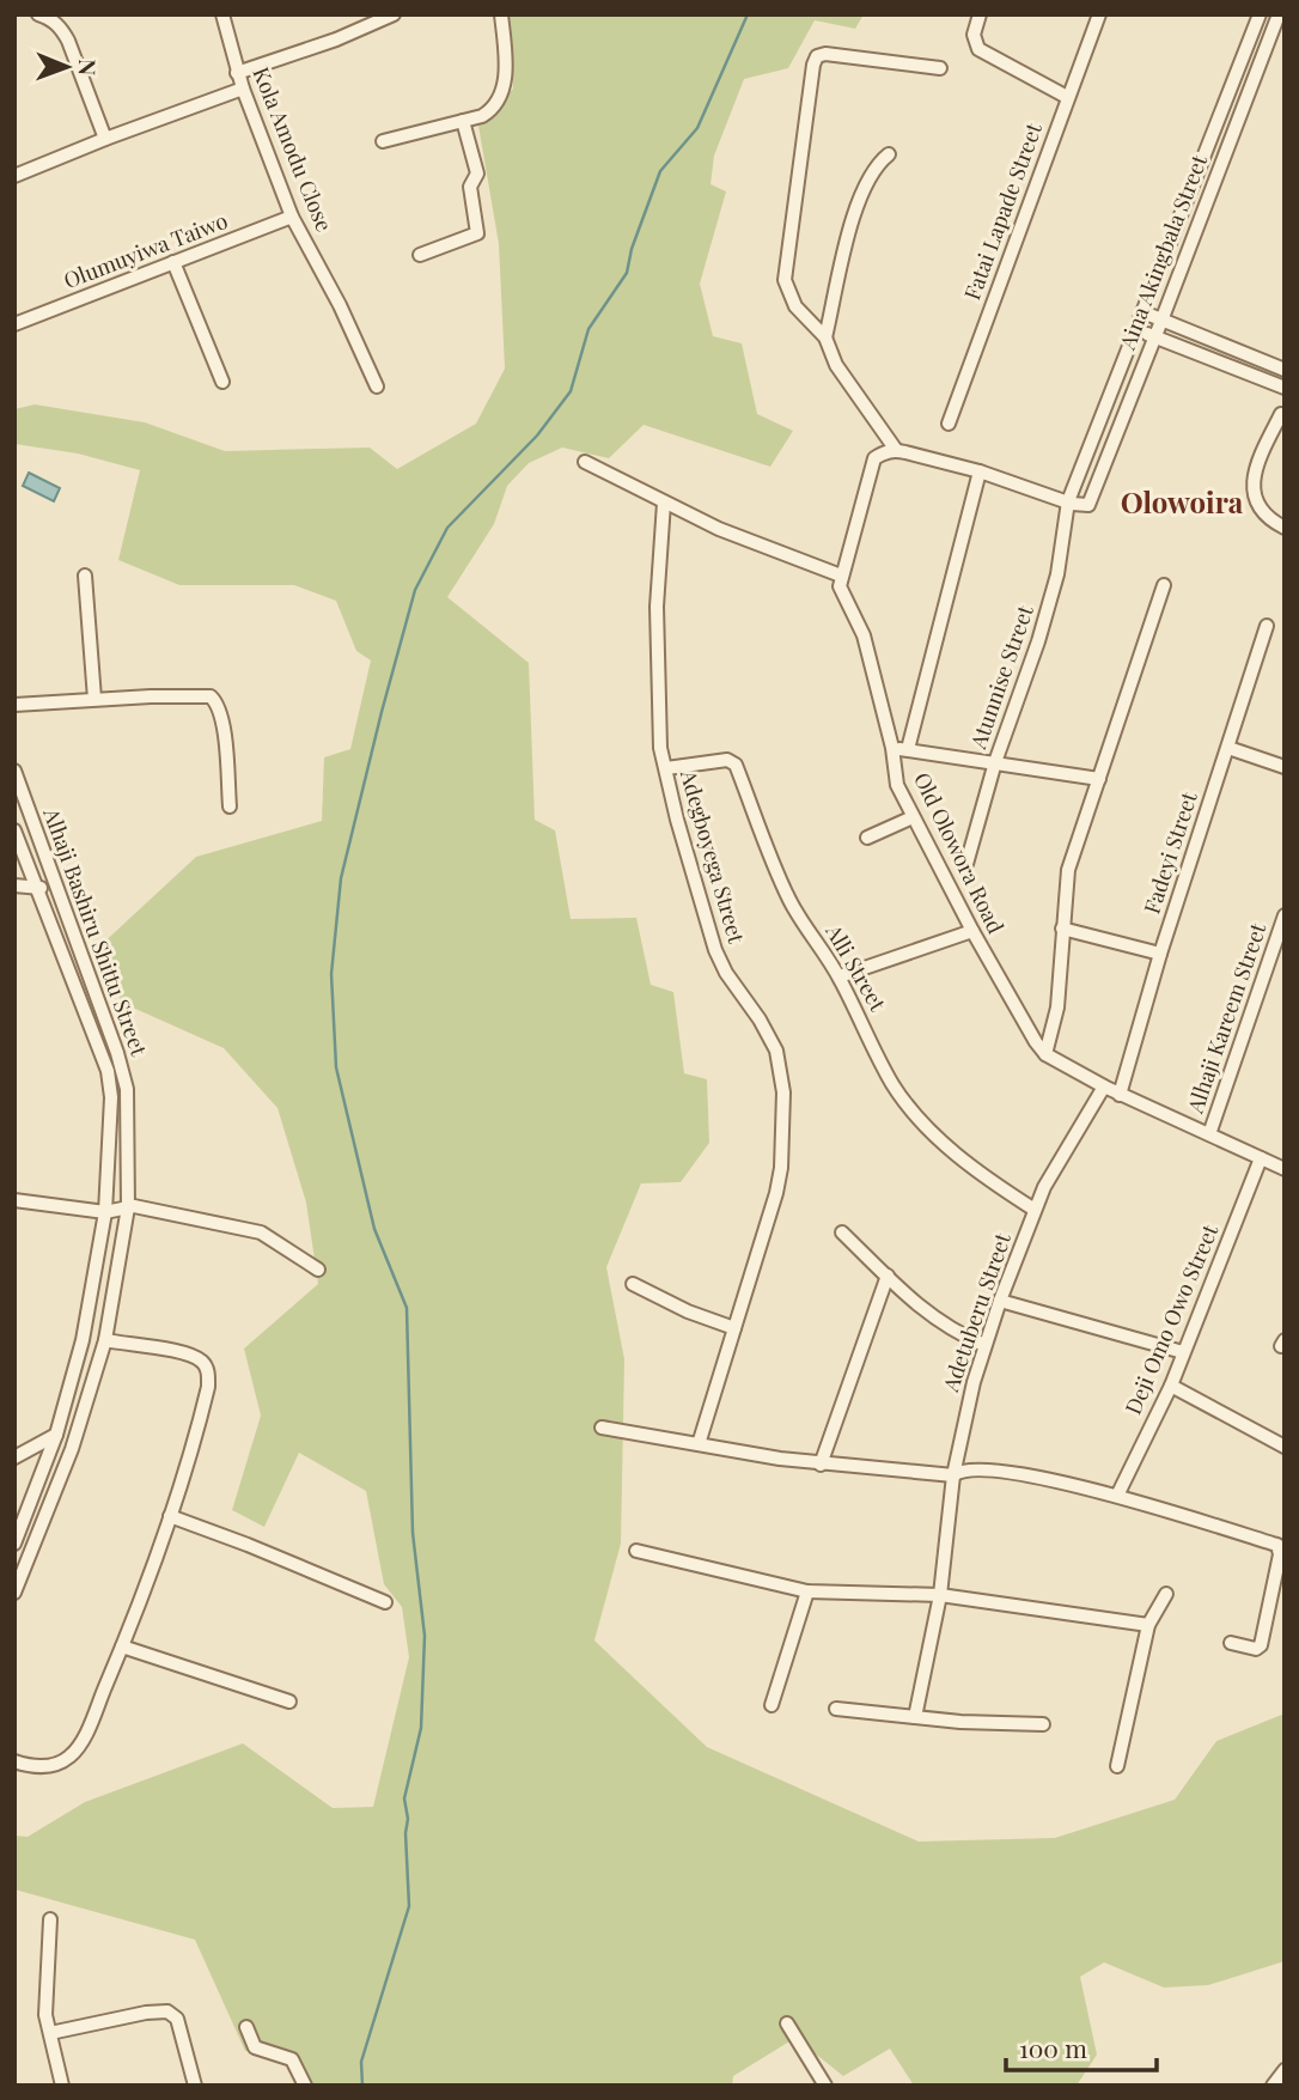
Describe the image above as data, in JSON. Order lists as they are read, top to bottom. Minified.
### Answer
{"streets":{"street":["Kola Amodu Close","Fatai Lapade Street","Olumuyiwa Taiwo","Aina Akingbala Street","Atunnise Street","Old Olowora Road","Fadeyi Street","Adegboyega Street","Alhaji Bashiru Shittu Street","Alli Street","Alhaji Kareem Street","Adetuberu Street","Deji Omo Owo Street"]},"crossings":[["Kola Amodu Close","Olumuyiwa Taiwo"],["Aina Akingbala Street","Atunnise Street"],["Old Olowora Road","Fadeyi Street"],["Old Olowora Road","Alhaji Kareem Street"],["Old Olowora Road","Adetuberu Street"],["Old Olowora Road","Deji Omo Owo Street"],["Adegboyega Street","Alli Street"],["Alli Street","Adetuberu Street"]],"districts":["Olowoira"],"scale_bar":"100 m","north":"right"}
